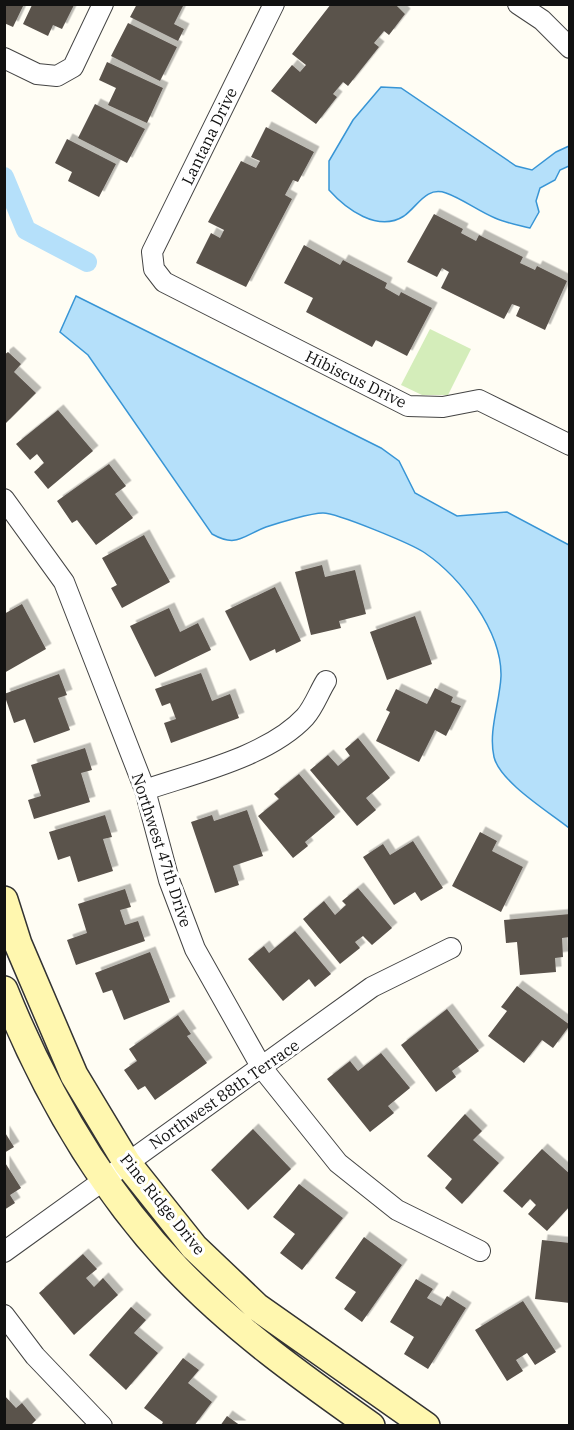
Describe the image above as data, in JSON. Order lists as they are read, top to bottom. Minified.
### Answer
{"streets":{"street":["Lantana Drive","Hibiscus Drive","Northwest 47th Drive","Northwest 88th Terrace","Pine Ridge Drive"]},"crossings":[["Lantana Drive","Hibiscus Drive"],["Northwest 47th Drive","Northwest 88th Terrace"],["Northwest 88th Terrace","Pine Ridge Drive"]]}
